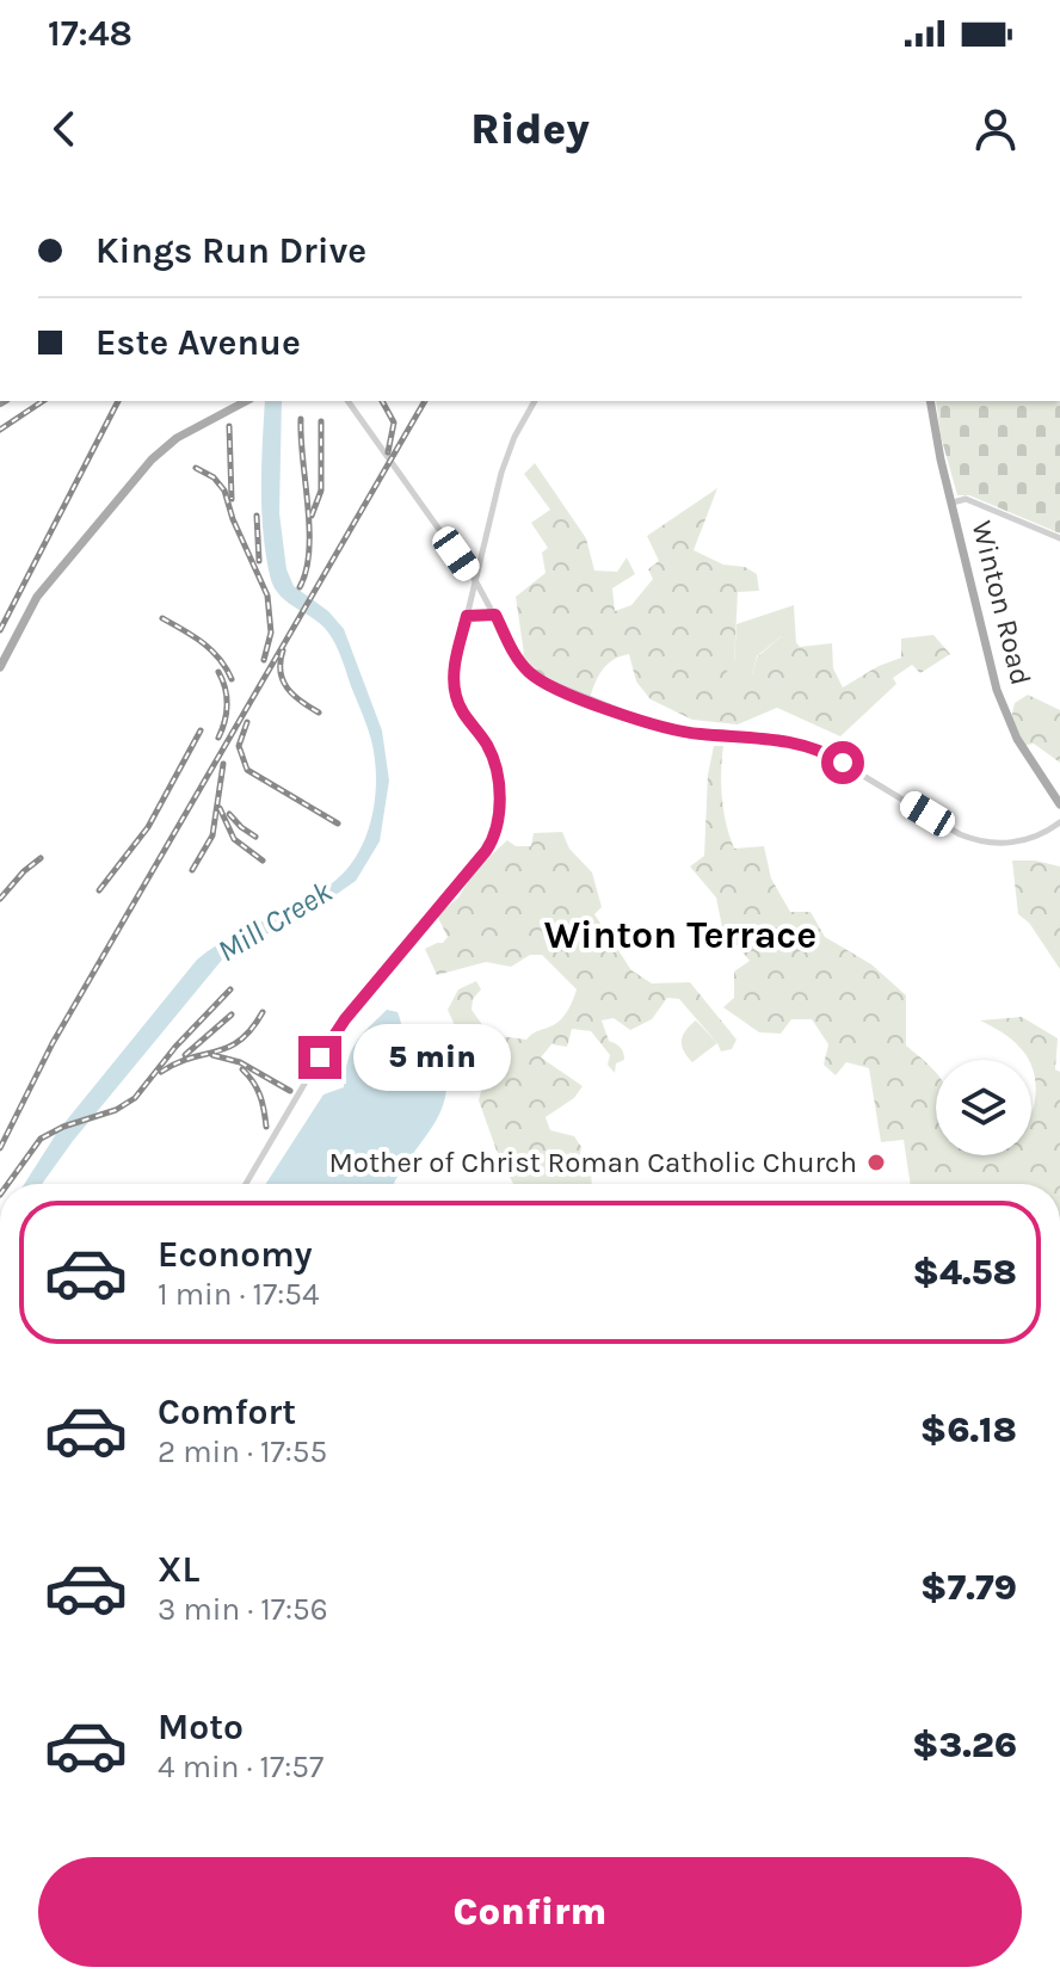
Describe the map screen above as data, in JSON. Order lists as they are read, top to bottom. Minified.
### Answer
{"streets":{"main road":["Winton Road"]},"districts":["Winton Terrace"],"water":["Mill Creek"],"places":["Mother of Christ Roman Catholic Church"],"page":{"status":"17:48","header":"Ridey","banner":["Kings Run Drive","Este Avenue"],"bubble":"5 min","list":[{"name":"Economy","note":"1 min · 17:54","value":"$4.58"},{"name":"Comfort","note":"2 min · 17:55","value":"$6.18"},{"name":"XL","note":"3 min · 17:56","value":"$7.79"},{"name":"Moto","note":"4 min · 17:57","value":"$3.26"}],"buttons":"Confirm"}}
